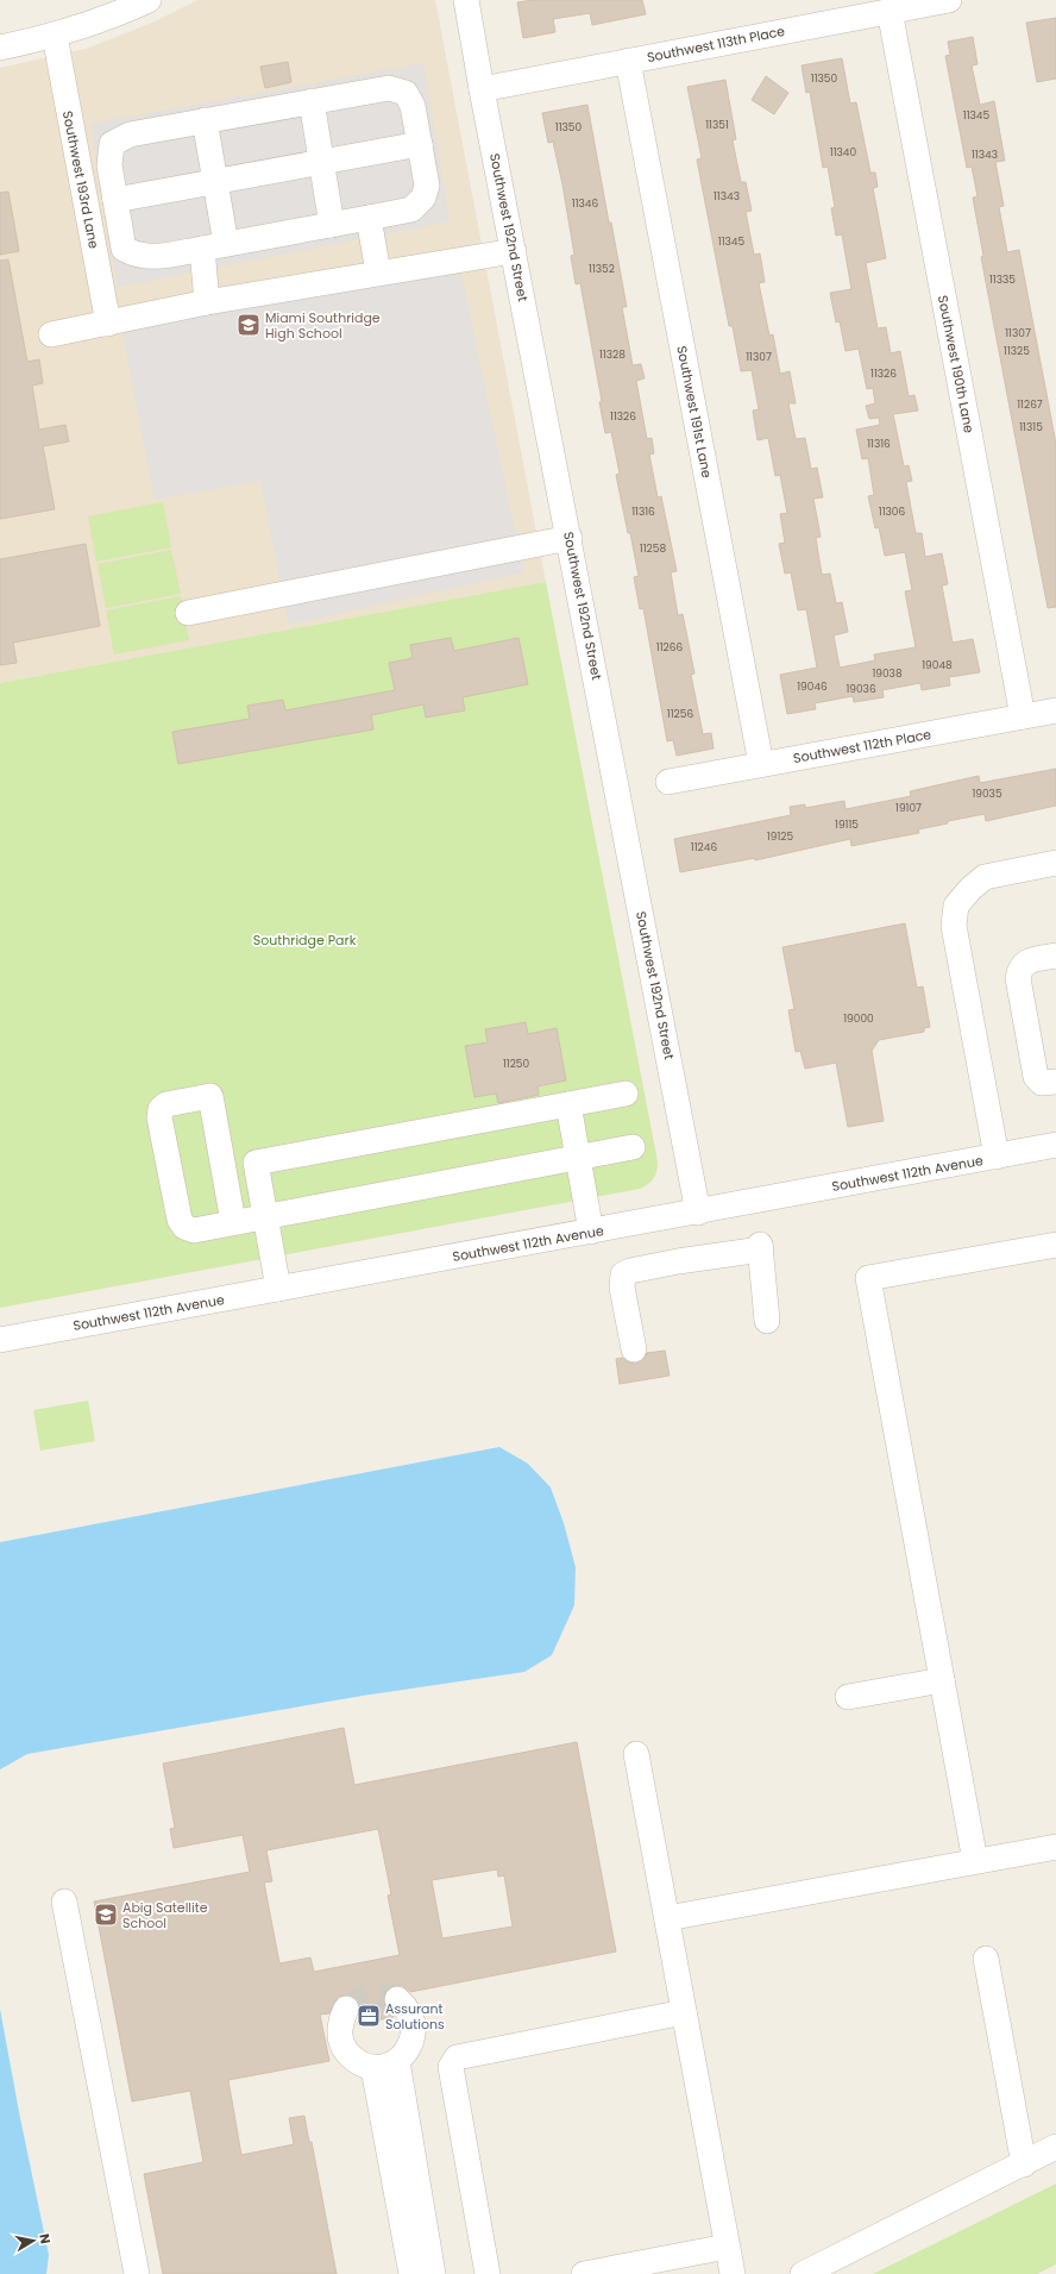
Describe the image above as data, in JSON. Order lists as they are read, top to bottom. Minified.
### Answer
{"streets":{"street":["Southwest 113th Place","Southwest 193rd Lane","Southwest 192nd Street","Southwest 190th Lane","Southwest 191st Lane","Southwest 112th Place","Southwest 112th Avenue"]},"crossings":[["Southwest 113th Place","Southwest 192nd Street"],["Southwest 113th Place","Southwest 190th Lane"],["Southwest 113th Place","Southwest 191st Lane"],["Southwest 192nd Street","Southwest 112th Avenue"],["Southwest 190th Lane","Southwest 112th Place"],["Southwest 191st Lane","Southwest 112th Place"]],"parks":["Southridge Park"],"places":{"school or university":["Miami Southridge High School","Abig Satellite School"],"office":["Assurant Solutions"]},"house_numbers":["11350","11345","11351","11350","11340","11343","11343","11346","11345","11352","11335","11307","11325","11328","11307","11326","11267","11326","11315","11316","11316","11306","11258","11266","19048","19038","19046","19036","11256","19035","19107","19115","19125","11246","19000","11250"],"north":"right"}
